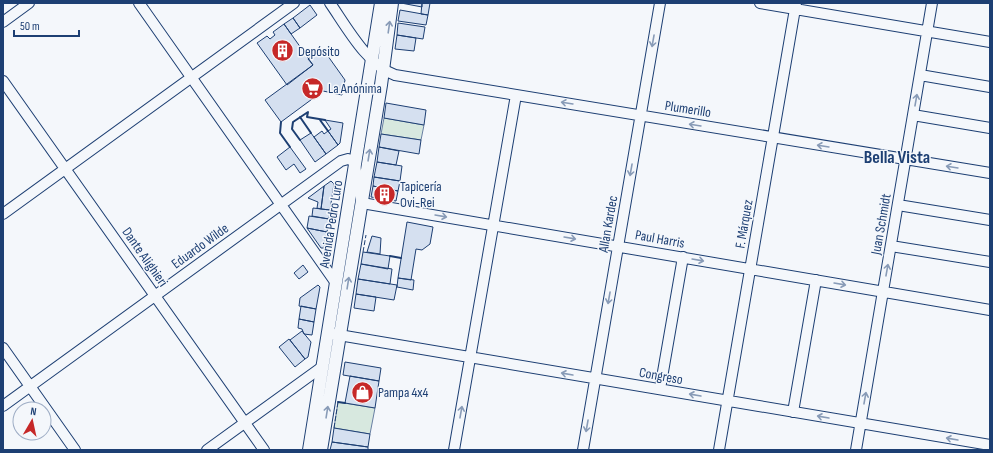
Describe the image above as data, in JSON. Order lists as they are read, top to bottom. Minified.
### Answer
{"streets":{"main road":["Avenida Pedro Luro"],"street":["Plumerillo","Allan Kardec","F. Márquez","Juan Schmidt","Paul Harris","Eduardo Wilde","Dante Alighieri","Congreso"]},"crossings":[["Plumerillo","Avenida Pedro Luro"],["Plumerillo","Allan Kardec"],["Plumerillo","F. Márquez"],["Plumerillo","Juan Schmidt"],["Avenida Pedro Luro","Paul Harris"],["Avenida Pedro Luro","Eduardo Wilde"],["Avenida Pedro Luro","Congreso"],["Allan Kardec","Paul Harris"],["Allan Kardec","Congreso"],["F. Márquez","Paul Harris"],["F. Márquez","Congreso"],["Juan Schmidt","Paul Harris"],["Juan Schmidt","Congreso"],["Eduardo Wilde","Dante Alighieri"]],"one_way":["Allan Kardec","Paul Harris","Congreso"],"districts":["Bella Vista"],"places":{"building":["Depósito","Tapicería Ovi-Rei"],"supermarket":["La Anónima"],"shop":["Pampa 4x4"]},"scale_bar":"50 m","north":"top"}
